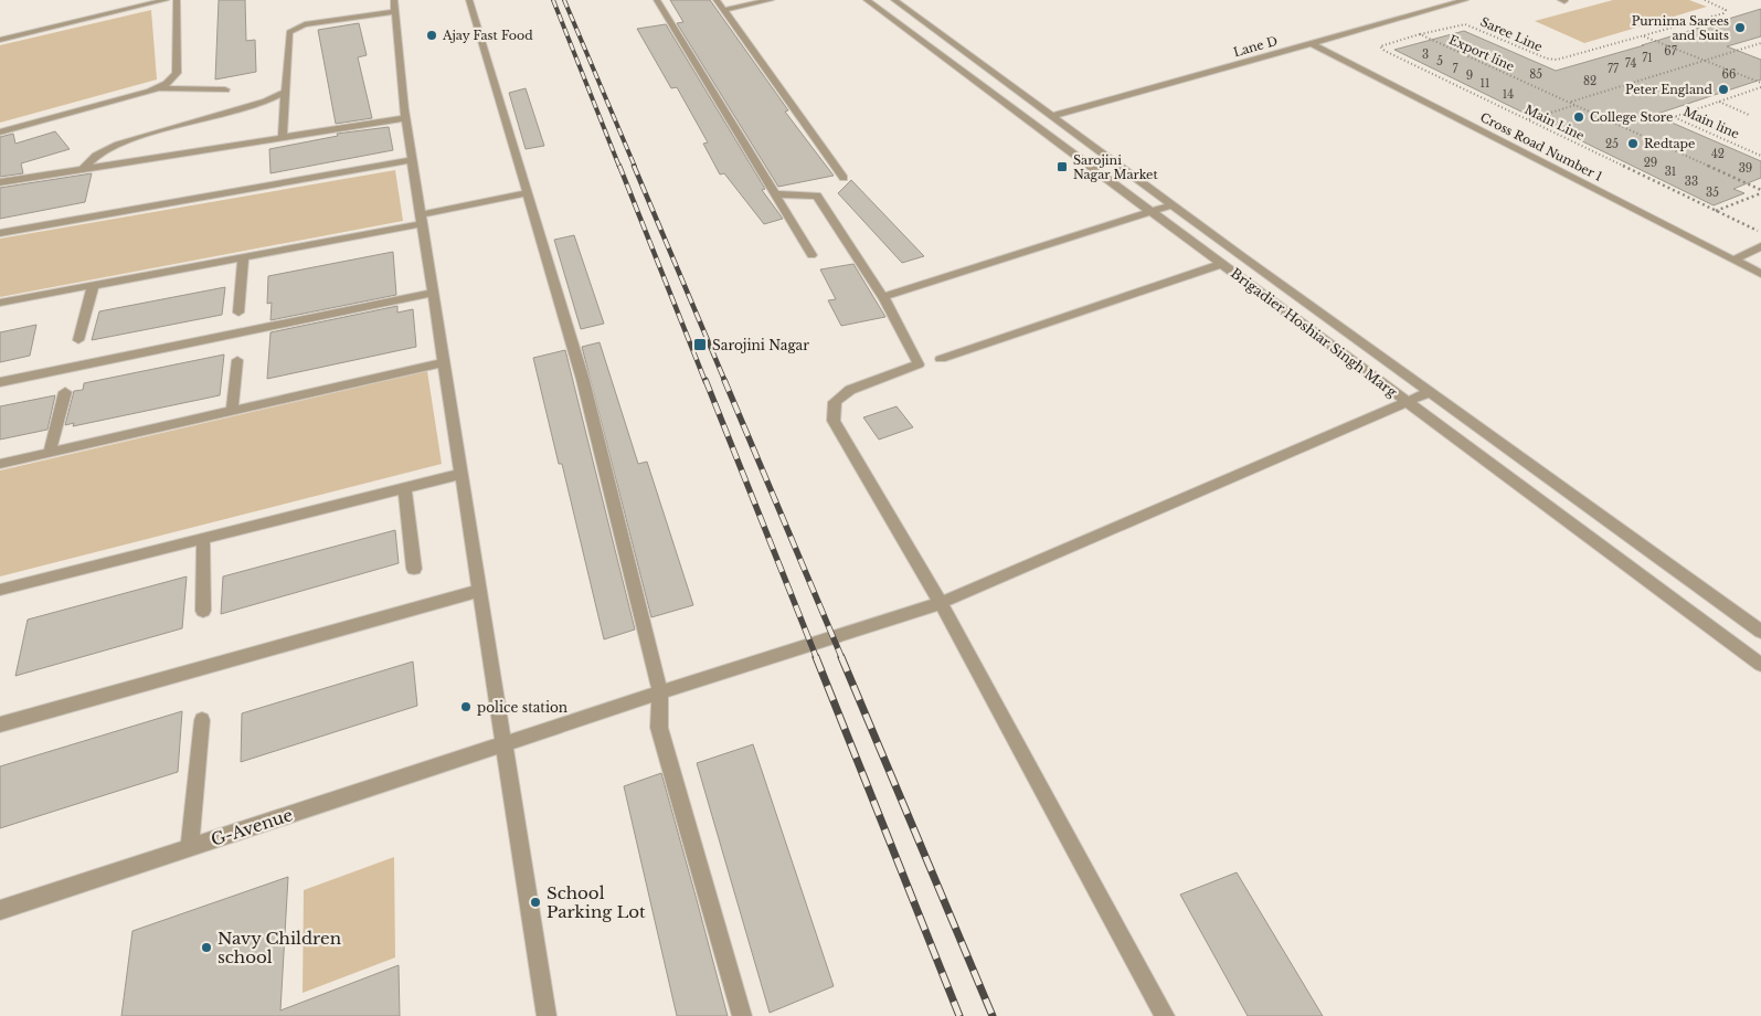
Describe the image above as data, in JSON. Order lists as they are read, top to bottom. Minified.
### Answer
{"streets":{"street":["Lane D","Cross Road Number 1","Brigadier Hoshiar Singh Marg","G-Avenue"],"path":["Saree Line","Export line","Main Line","Main line"]},"crossings":[["Saree Line","Export line"],["Lane D","Cross Road Number 1"],["Lane D","Brigadier Hoshiar Singh Marg"],["Export line","Main Line"],["Brigadier Hoshiar Singh Marg","G-Avenue"]],"places":{"other":["Purnima Sarees and Suits","Ajay Fast Food","Peter England","College Store","Redtape","police station","School Parking Lot","Navy Children school"],"transit":["Sarojini Nagar Market","Sarojini Nagar"]},"house_numbers":["67","3","71","5","74","7","77","85","66","9","82","11","14","25","42","29","39","31","33","35"]}
